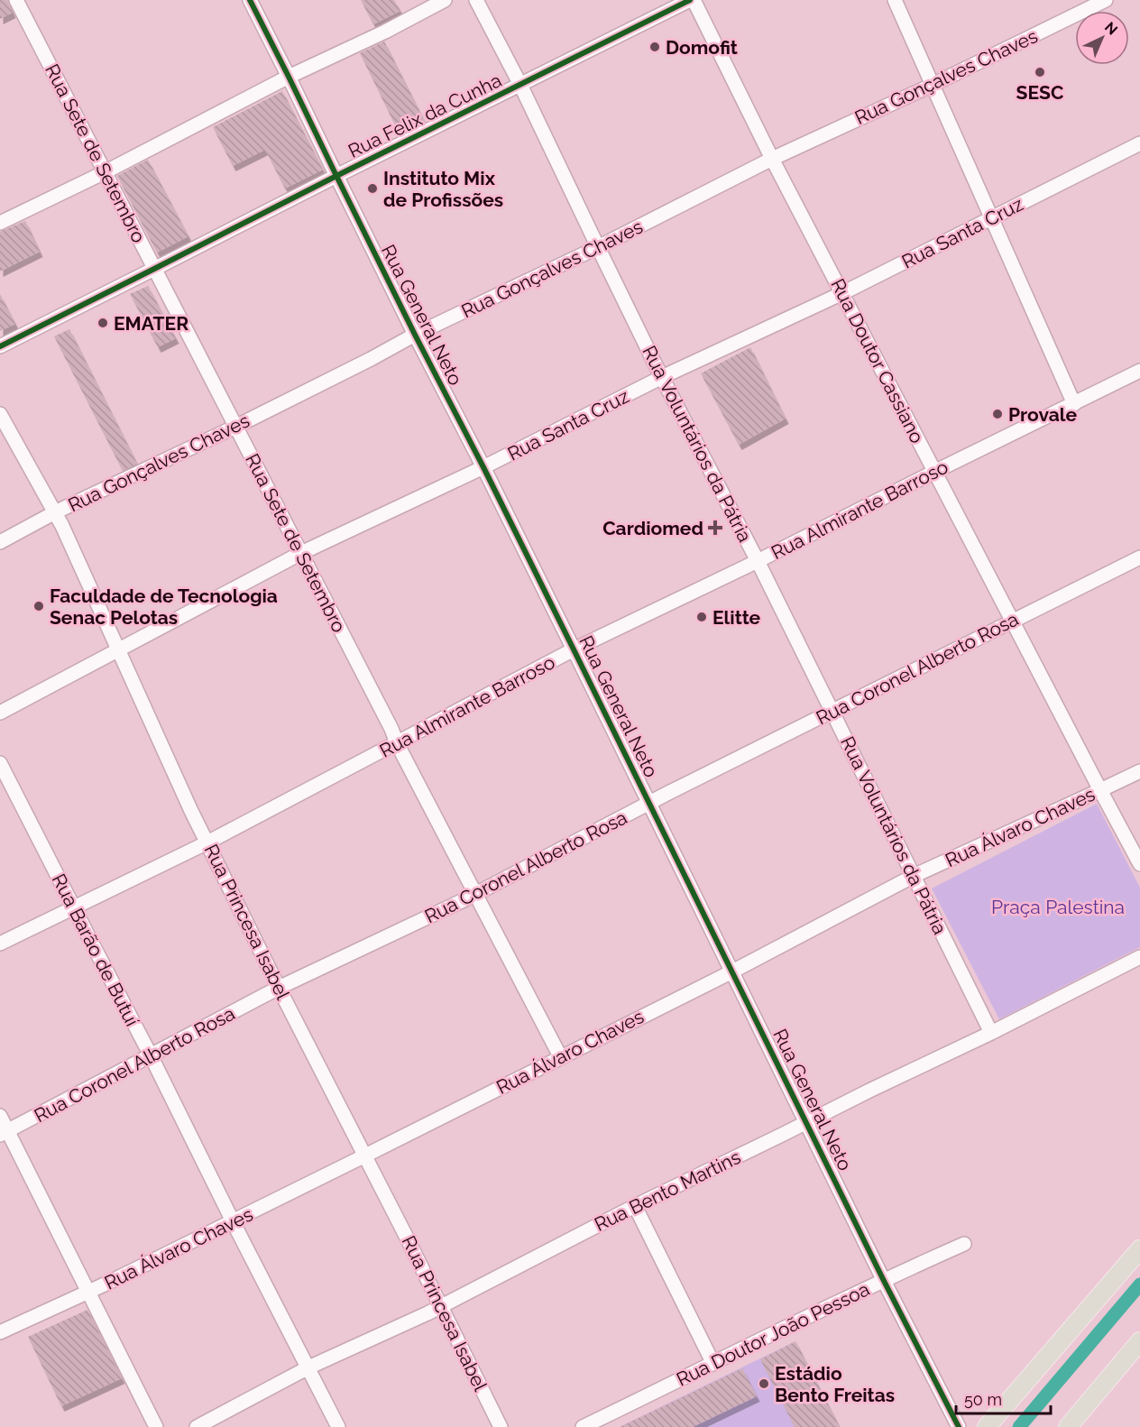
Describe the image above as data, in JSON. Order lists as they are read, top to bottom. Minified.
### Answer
{"streets":{"street":["Rua Gonçalves Chaves","Rua Felix da Cunha","Rua Sete de Setembro","Rua Santa Cruz","Rua General Neto","Rua Doutor Cassiano","Rua Voluntários da Pátria","Rua Almirante Barroso","Rua Coronel Alberto Rosa","Rua Álvaro Chaves","Rua Princesa Isabel","Rua Barão de Butuí","Rua Bento Martins","Rua Doutor João Pessoa"]},"crossings":[["Rua Gonçalves Chaves","Rua Sete de Setembro"],["Rua Gonçalves Chaves","Rua General Neto"],["Rua Gonçalves Chaves","Rua Doutor Cassiano"],["Rua Gonçalves Chaves","Rua Voluntários da Pátria"],["Rua Gonçalves Chaves","Rua Princesa Isabel"],["Rua Felix da Cunha","Rua Sete de Setembro"],["Rua Felix da Cunha","Rua General Neto"],["Rua Felix da Cunha","Rua Doutor Cassiano"],["Rua Felix da Cunha","Rua Voluntários da Pátria"],["Rua Sete de Setembro","Rua Santa Cruz"],["Rua Sete de Setembro","Rua Almirante Barroso"],["Rua Sete de Setembro","Rua Coronel Alberto Rosa"],["Rua Sete de Setembro","Rua Álvaro Chaves"],["Rua Santa Cruz","Rua General Neto"],["Rua Santa Cruz","Rua Doutor Cassiano"],["Rua Santa Cruz","Rua Voluntários da Pátria"],["Rua Santa Cruz","Rua Princesa Isabel"],["Rua General Neto","Rua Almirante Barroso"],["Rua General Neto","Rua Coronel Alberto Rosa"],["Rua General Neto","Rua Álvaro Chaves"],["Rua General Neto","Rua Bento Martins"],["Rua General Neto","Rua Doutor João Pessoa"],["Rua Doutor Cassiano","Rua Almirante Barroso"],["Rua Doutor Cassiano","Rua Coronel Alberto Rosa"],["Rua Doutor Cassiano","Rua Álvaro Chaves"],["Rua Voluntários da Pátria","Rua Almirante Barroso"],["Rua Voluntários da Pátria","Rua Coronel Alberto Rosa"],["Rua Voluntários da Pátria","Rua Álvaro Chaves"],["Rua Voluntários da Pátria","Rua Bento Martins"],["Rua Almirante Barroso","Rua Princesa Isabel"],["Rua Almirante Barroso","Rua Barão de Butuí"],["Rua Coronel Alberto Rosa","Rua Princesa Isabel"],["Rua Coronel Alberto Rosa","Rua Barão de Butuí"],["Rua Álvaro Chaves","Rua Princesa Isabel"],["Rua Álvaro Chaves","Rua Barão de Butuí"],["Rua Princesa Isabel","Rua Bento Martins"],["Rua Barão de Butuí","Rua Bento Martins"]],"parks":["Praça Palestina"],"places":{"other":["Domofit","SESC","Instituto Mix de Profissões","EMATER","Provale","Faculdade de Tecnologia Senac Pelotas","Elitte","Estádio Bento Freitas"],"health":["Cardiomed"]},"scale_bar":"50 m","north":"top right"}
